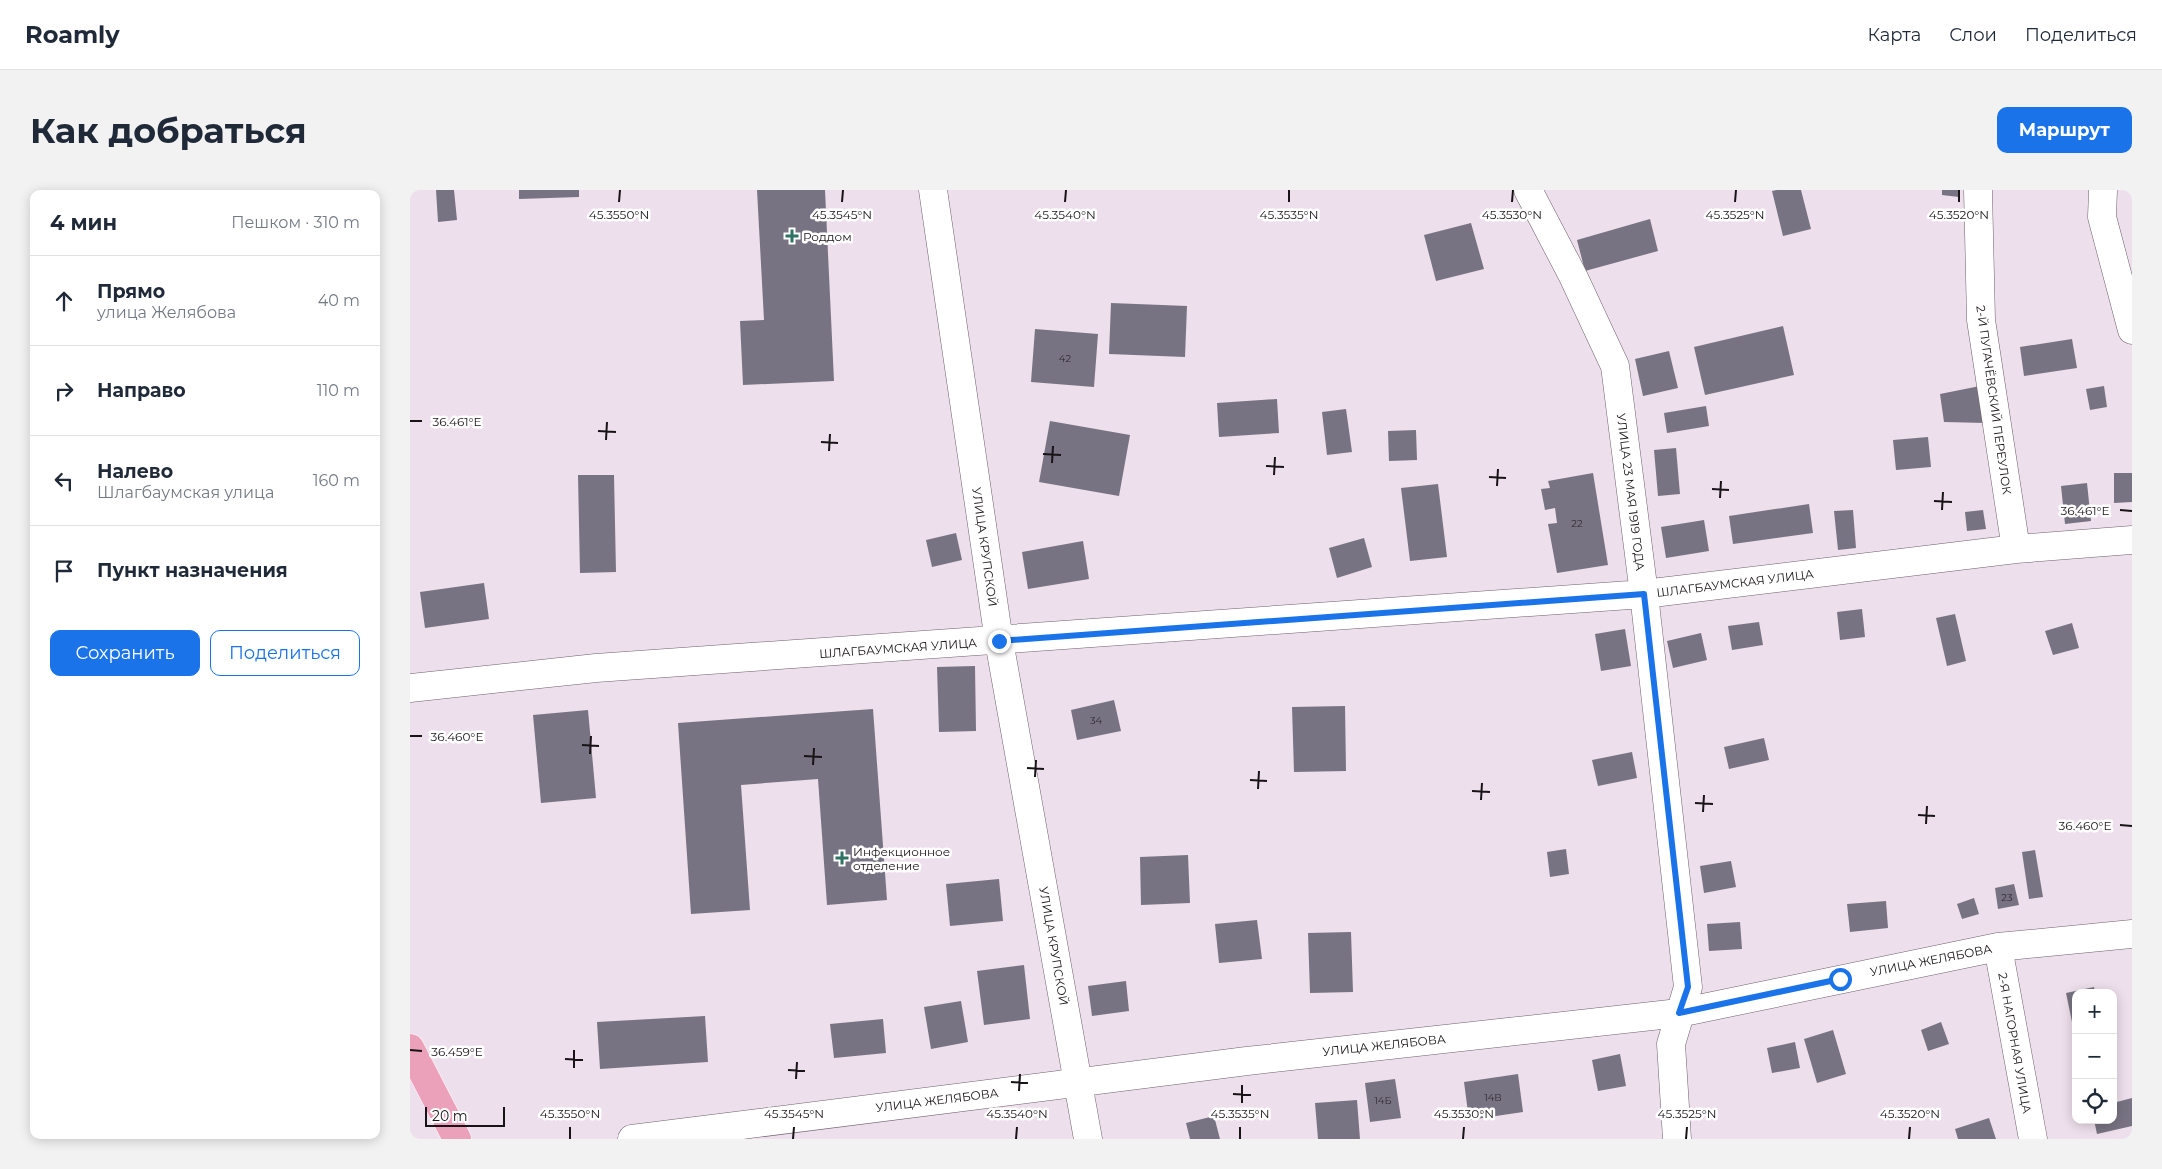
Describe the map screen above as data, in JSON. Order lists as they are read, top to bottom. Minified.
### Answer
{"streets":{"street":["2-Й ПУГАЧЁВСКИЙ ПЕРЕУЛОК","УЛИЦА 23 МАЯ 1919 ГОДА","УЛИЦА КРУПСКОЙ","ШЛАГБАУМСКАЯ УЛИЦА","УЛИЦА ЖЕЛЯБОВА","2-Я НАГОРНАЯ УЛИЦА"]},"crossings":[["2-Й ПУГАЧЁВСКИЙ ПЕРЕУЛОК","ШЛАГБАУМСКАЯ УЛИЦА"],["УЛИЦА 23 МАЯ 1919 ГОДА","ШЛАГБАУМСКАЯ УЛИЦА"],["УЛИЦА 23 МАЯ 1919 ГОДА","УЛИЦА ЖЕЛЯБОВА"],["УЛИЦА КРУПСКОЙ","ШЛАГБАУМСКАЯ УЛИЦА"],["УЛИЦА КРУПСКОЙ","УЛИЦА ЖЕЛЯБОВА"],["УЛИЦА ЖЕЛЯБОВА","2-Я НАГОРНАЯ УЛИЦА"]],"places":{"health":["Роддом","Инфекционное отделение"]},"house_numbers":["42","22","34","23","14В","14Б"],"scale_bar":"20 m","page":{"header":"Roamly","nav":["Карта","Слои","Поделиться"],"buttons":["Маршрут",["Сохранить","Поделиться"]],"title":"Как добраться","heading":["4 мин","Пешком · 310 m"],"list":[["Прямо","улица Желябова","40 m"],["Направо","110 m"],["Налево","Шлагбаумская улица","160 m"],"Пункт назначения"],"map_buttons":["+","−"],"scale":"20 m"},"coordinates":["45.3550°N","45.3545°N","45.3540°N","45.3535°N","45.3530°N","45.3525°N","45.3520°N","36.461°E","36.460°E","36.459°E"]}
